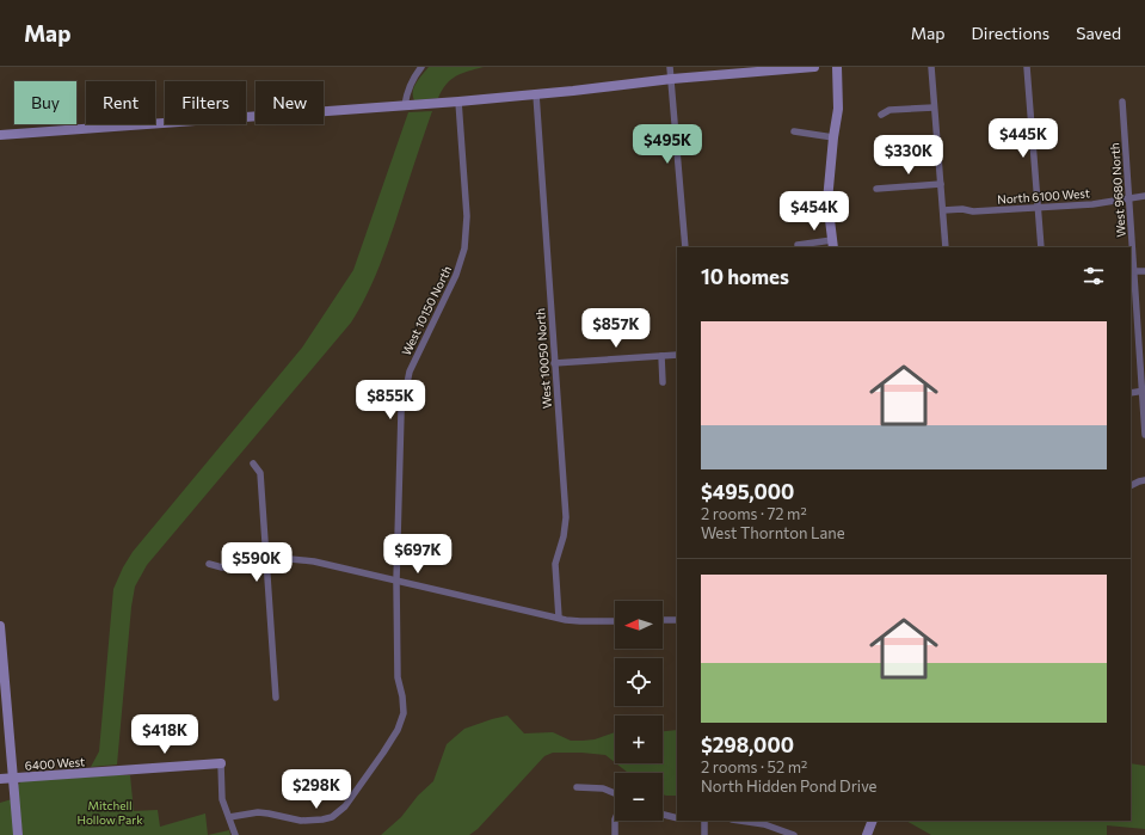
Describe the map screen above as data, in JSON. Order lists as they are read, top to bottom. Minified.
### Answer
{"streets":{"street":["West 9680 North","North 6100 West","West 10150 North","West 10050 North","6400 West"]},"crossings":[["West 9680 North","North 6100 West"]],"parks":["Mitchell Hollow Park"],"north":"left","page":{"header":"Map","nav":["Map","Directions","Saved"],"chip":["Buy","Rent","Filters","New"],"price":["$445K","$495K","$330K","$454K","$857K","$855K","$697K","$590K","$418K","$298K"],"heading":"10 homes","list":[{"name":"$495,000","note":"2 rooms · 72 m² · West Thornton Lane"},{"name":"$298,000","note":"2 rooms · 52 m² · North Hidden Pond Drive"}],"map_buttons":["+","−"]}}
